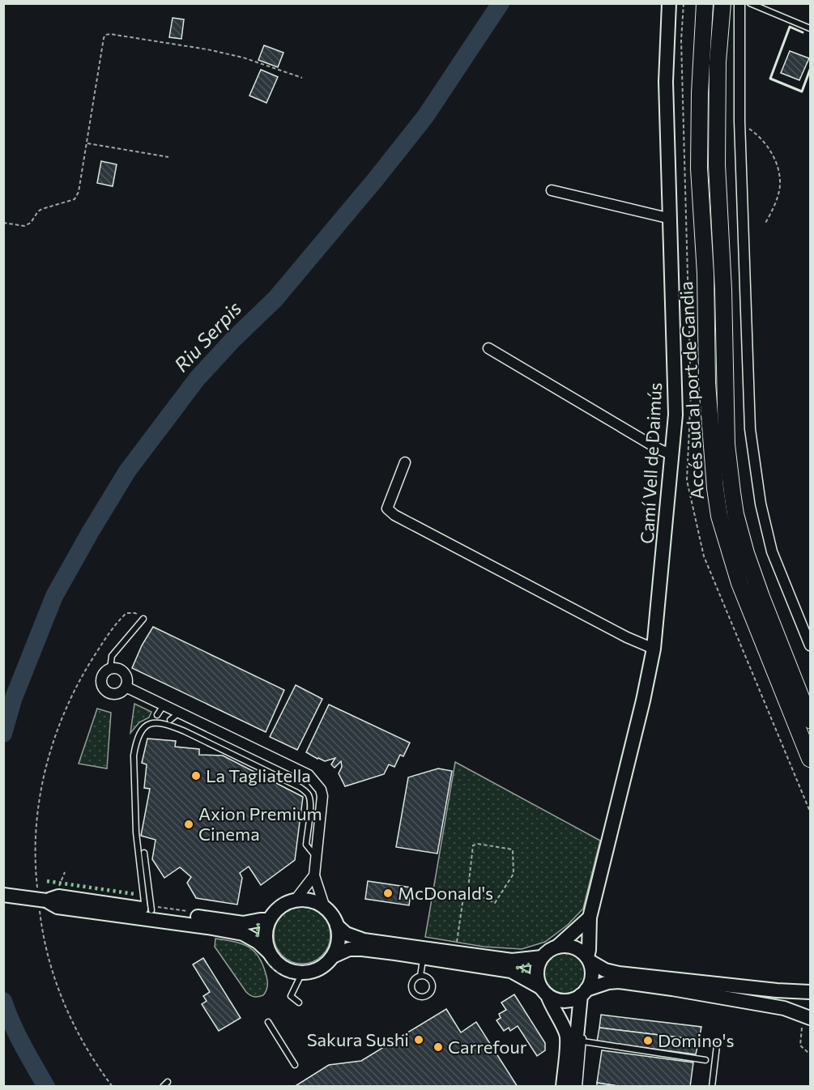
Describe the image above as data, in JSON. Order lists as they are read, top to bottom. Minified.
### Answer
{"streets":{"highway":["Accés sud al port de Gandia"],"main road":["Camí Vell de Daimús"]},"water":["Riu Serpis"],"places":["La Tagliatella","Axion Premium Cinema","McDonald's","Sakura Sushi","Domino's","Carrefour"]}
